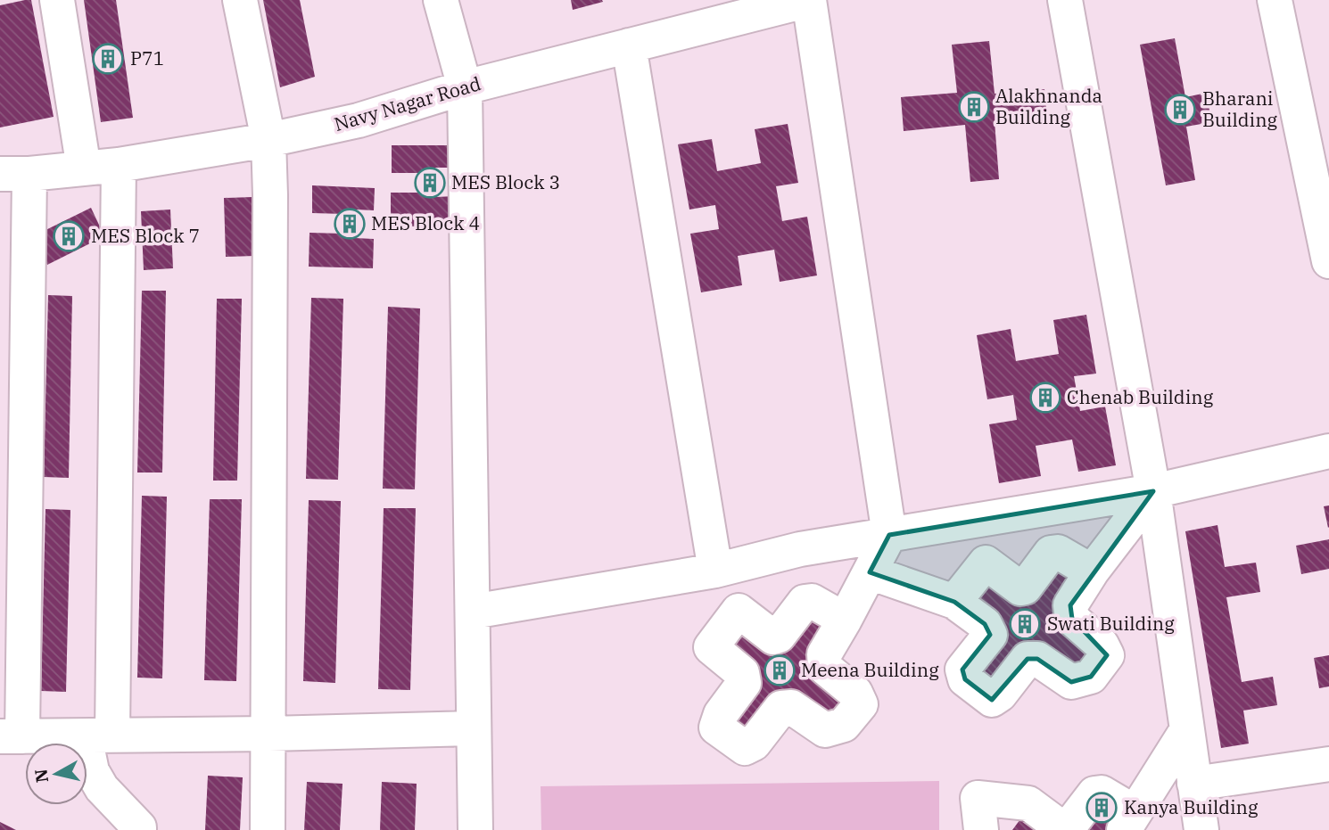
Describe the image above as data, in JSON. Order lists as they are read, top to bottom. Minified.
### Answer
{"streets":{"street":["Navy Nagar Road"]},"places":{"building":["P71","Alakhnanda Building","Bharani Building","MES Block 3","MES Block 4","MES Block 7","Chenab Building","Swati Building","Meena Building","Kanya Building"]},"north":"left"}
